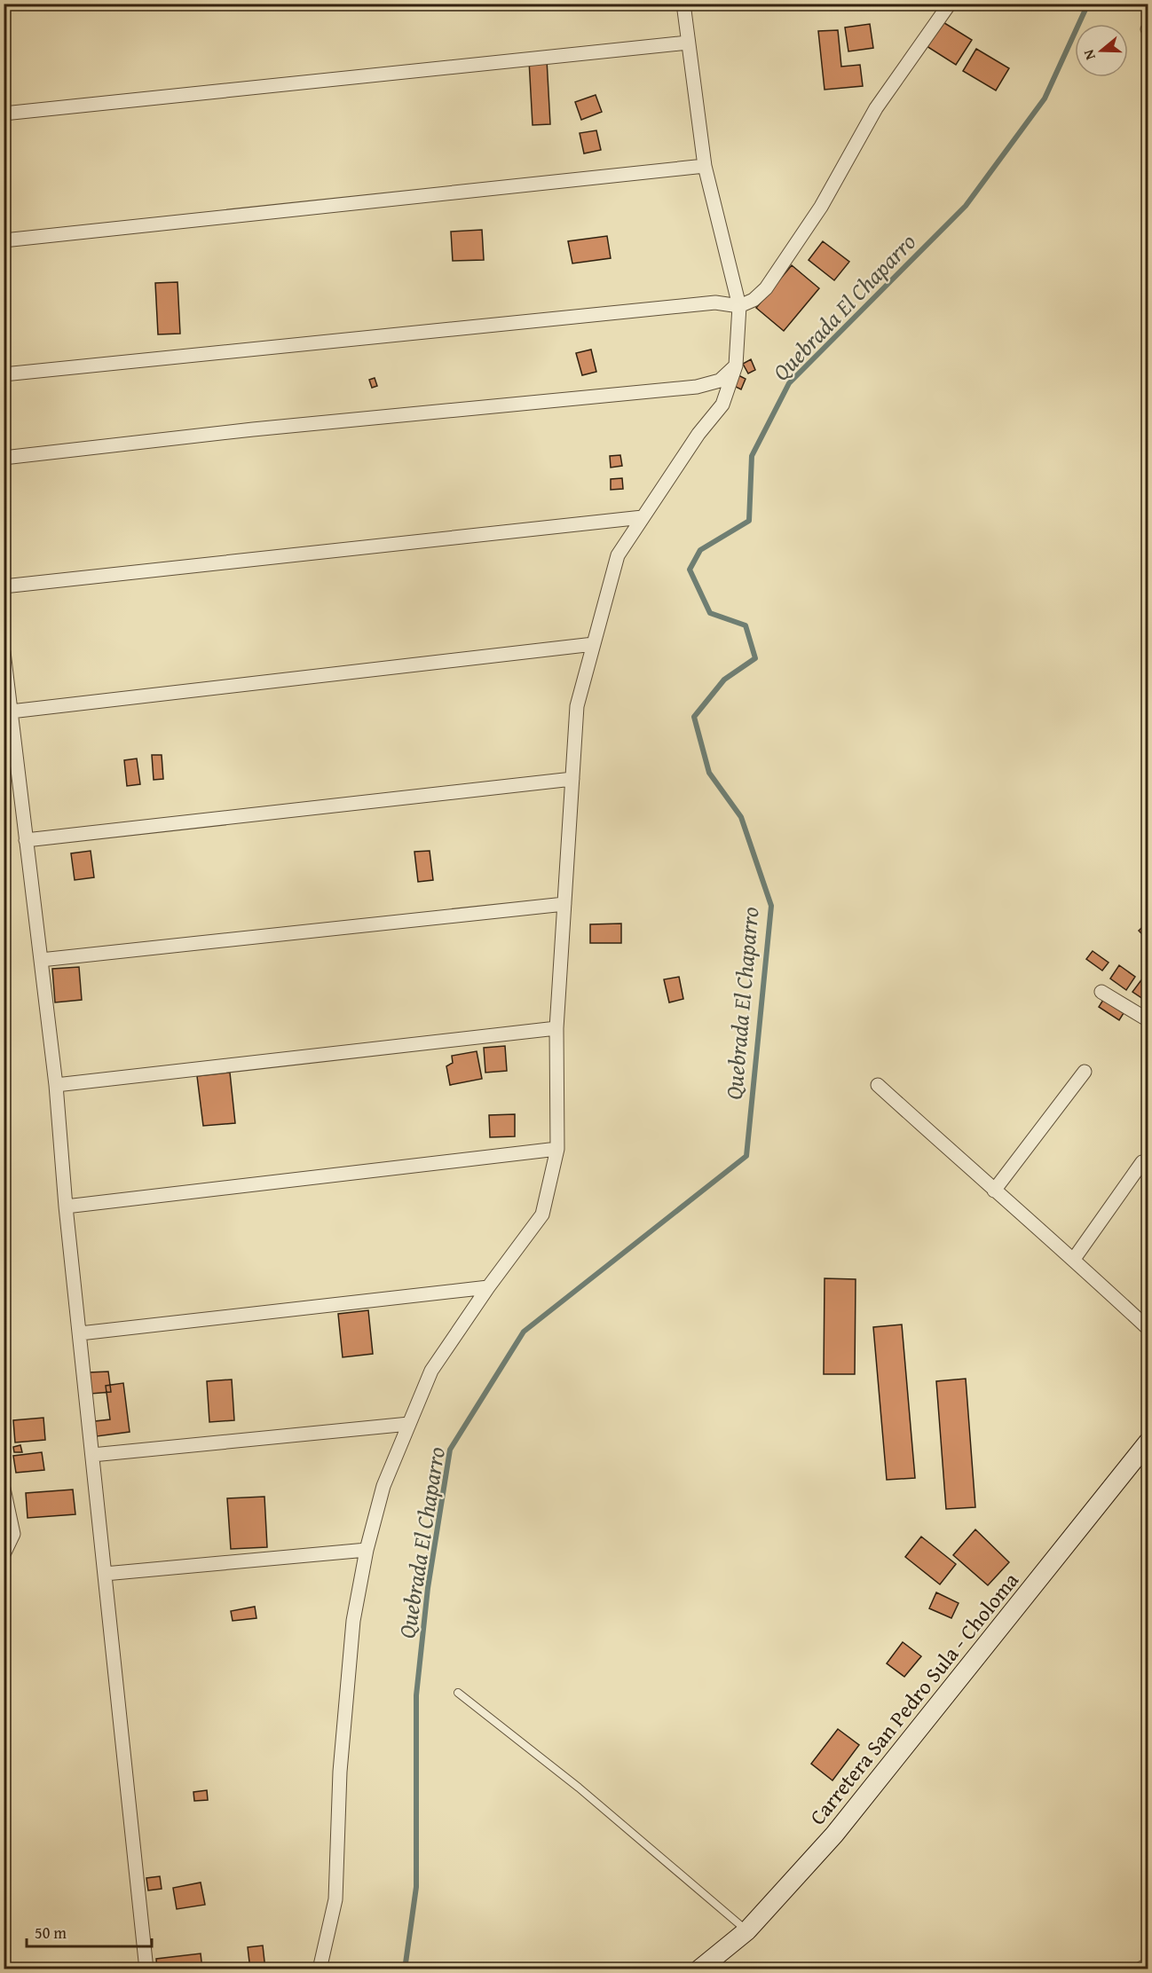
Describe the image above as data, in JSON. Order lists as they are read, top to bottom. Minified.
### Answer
{"streets":{"main road":["Carretera San Pedro Sula - Choloma"]},"water":["Quebrada El Chaparro"],"scale_bar":"50 m","north":"left"}
